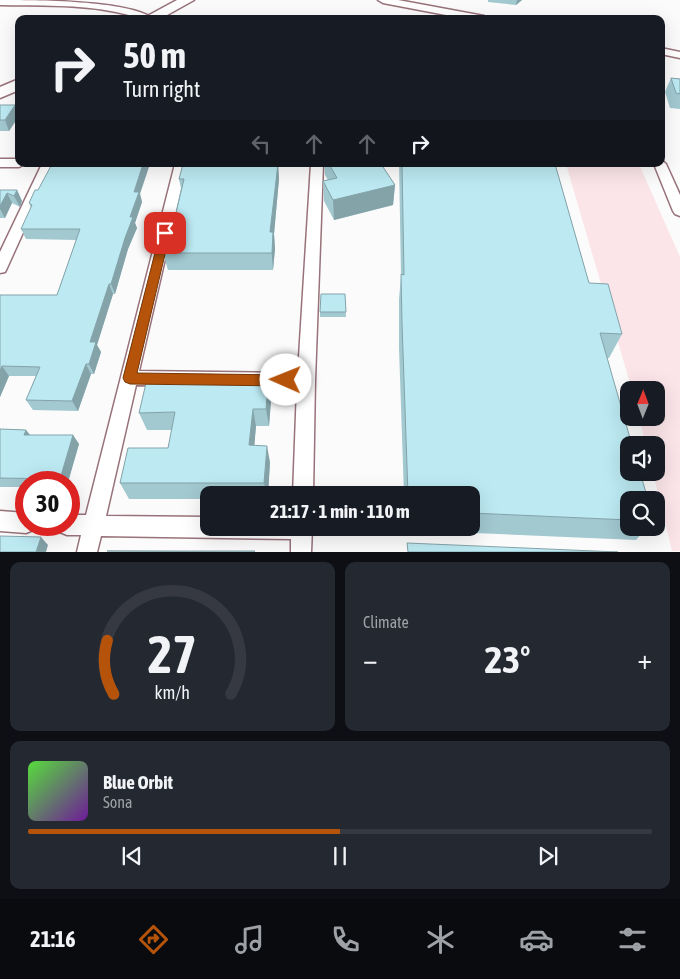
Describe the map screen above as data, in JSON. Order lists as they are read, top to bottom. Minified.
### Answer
{"north":"top","page":{"turn":["50 m","Turn right"],"limit":"30","trip":"21:17 · 1 min · 110 m","tile":"Climate","heat":["−","23°","+"],"song":["Blue Orbit","Sona"],"tabs":"21:16","gauge":["27","km/h"]}}
